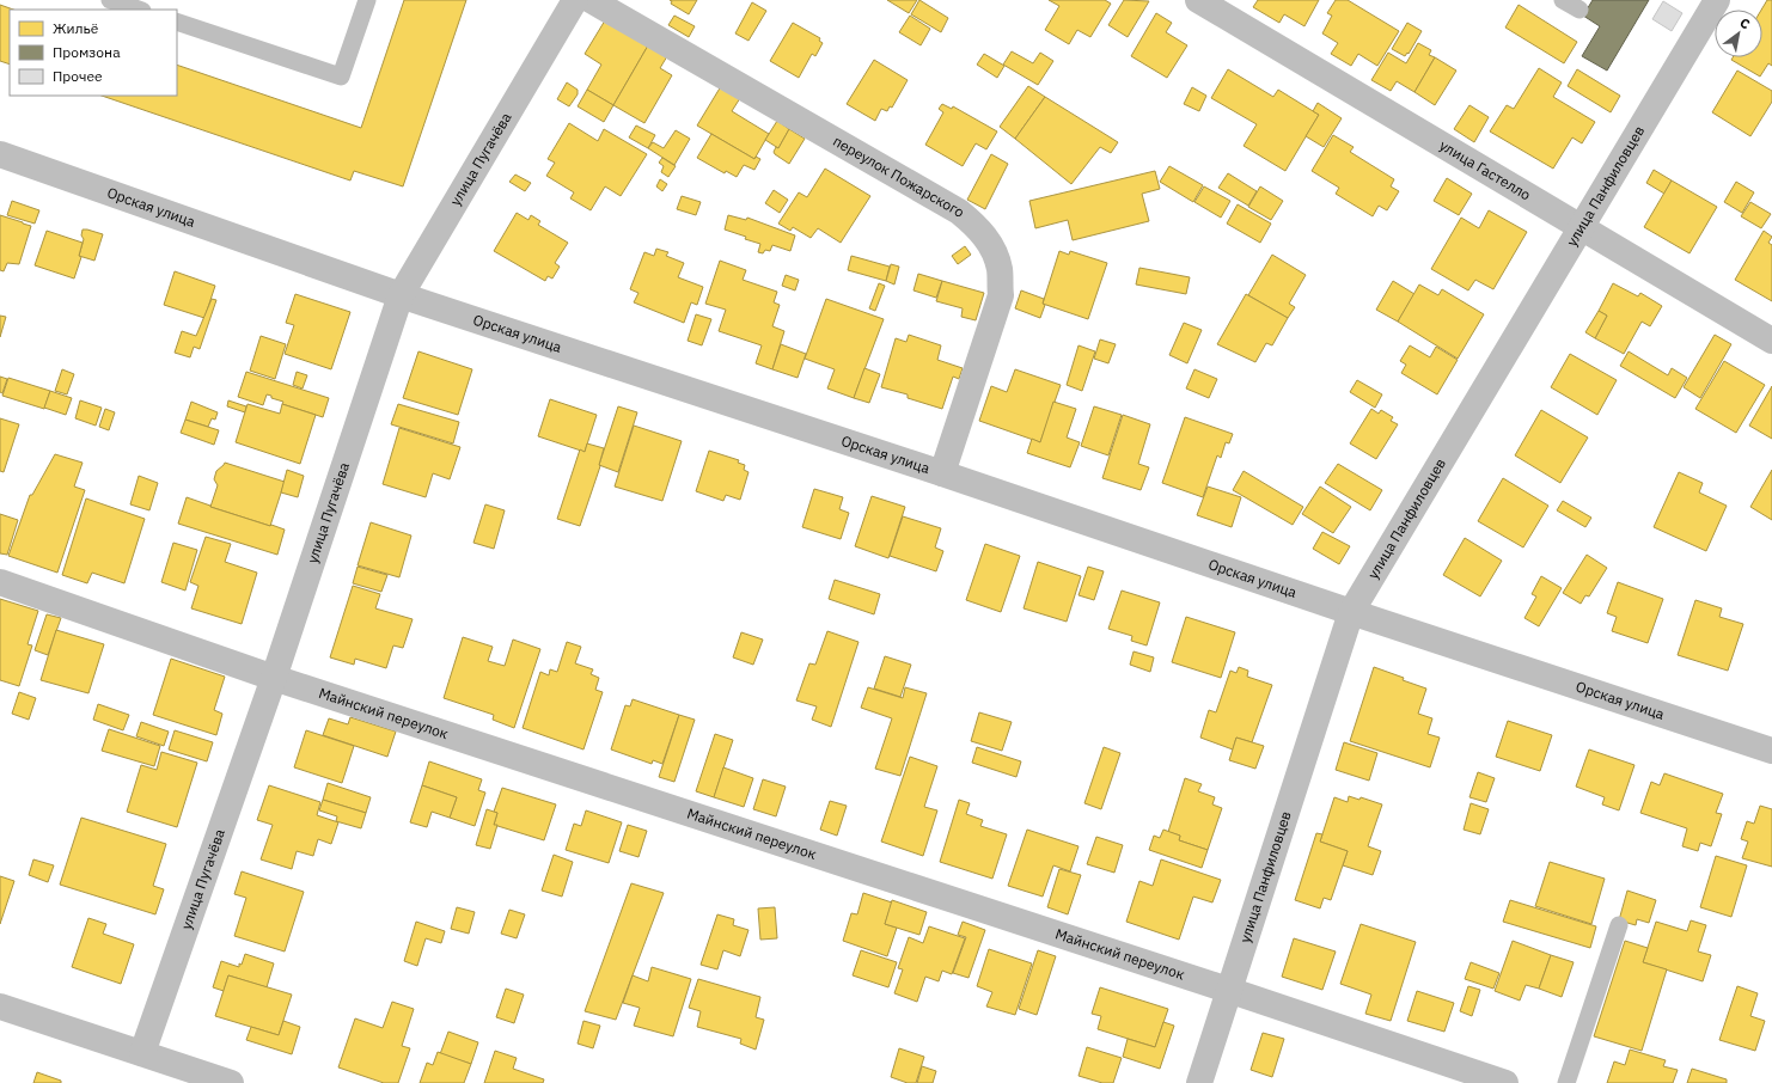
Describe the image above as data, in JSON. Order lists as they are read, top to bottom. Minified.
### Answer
{"streets":{"street":["улица Пугачёва","улица Гастелло","переулок Пожарского","улица Панфиловцев","Орская улица","Майнский переулок"]},"crossings":[["улица Пугачёва","Орская улица"],["улица Пугачёва","Майнский переулок"],["улица Гастелло","улица Панфиловцев"],["переулок Пожарского","Орская улица"],["улица Панфиловцев","Орская улица"],["улица Панфиловцев","Майнский переулок"]],"legend":["Жильё","Промзона","Прочее"],"north":"top right"}
